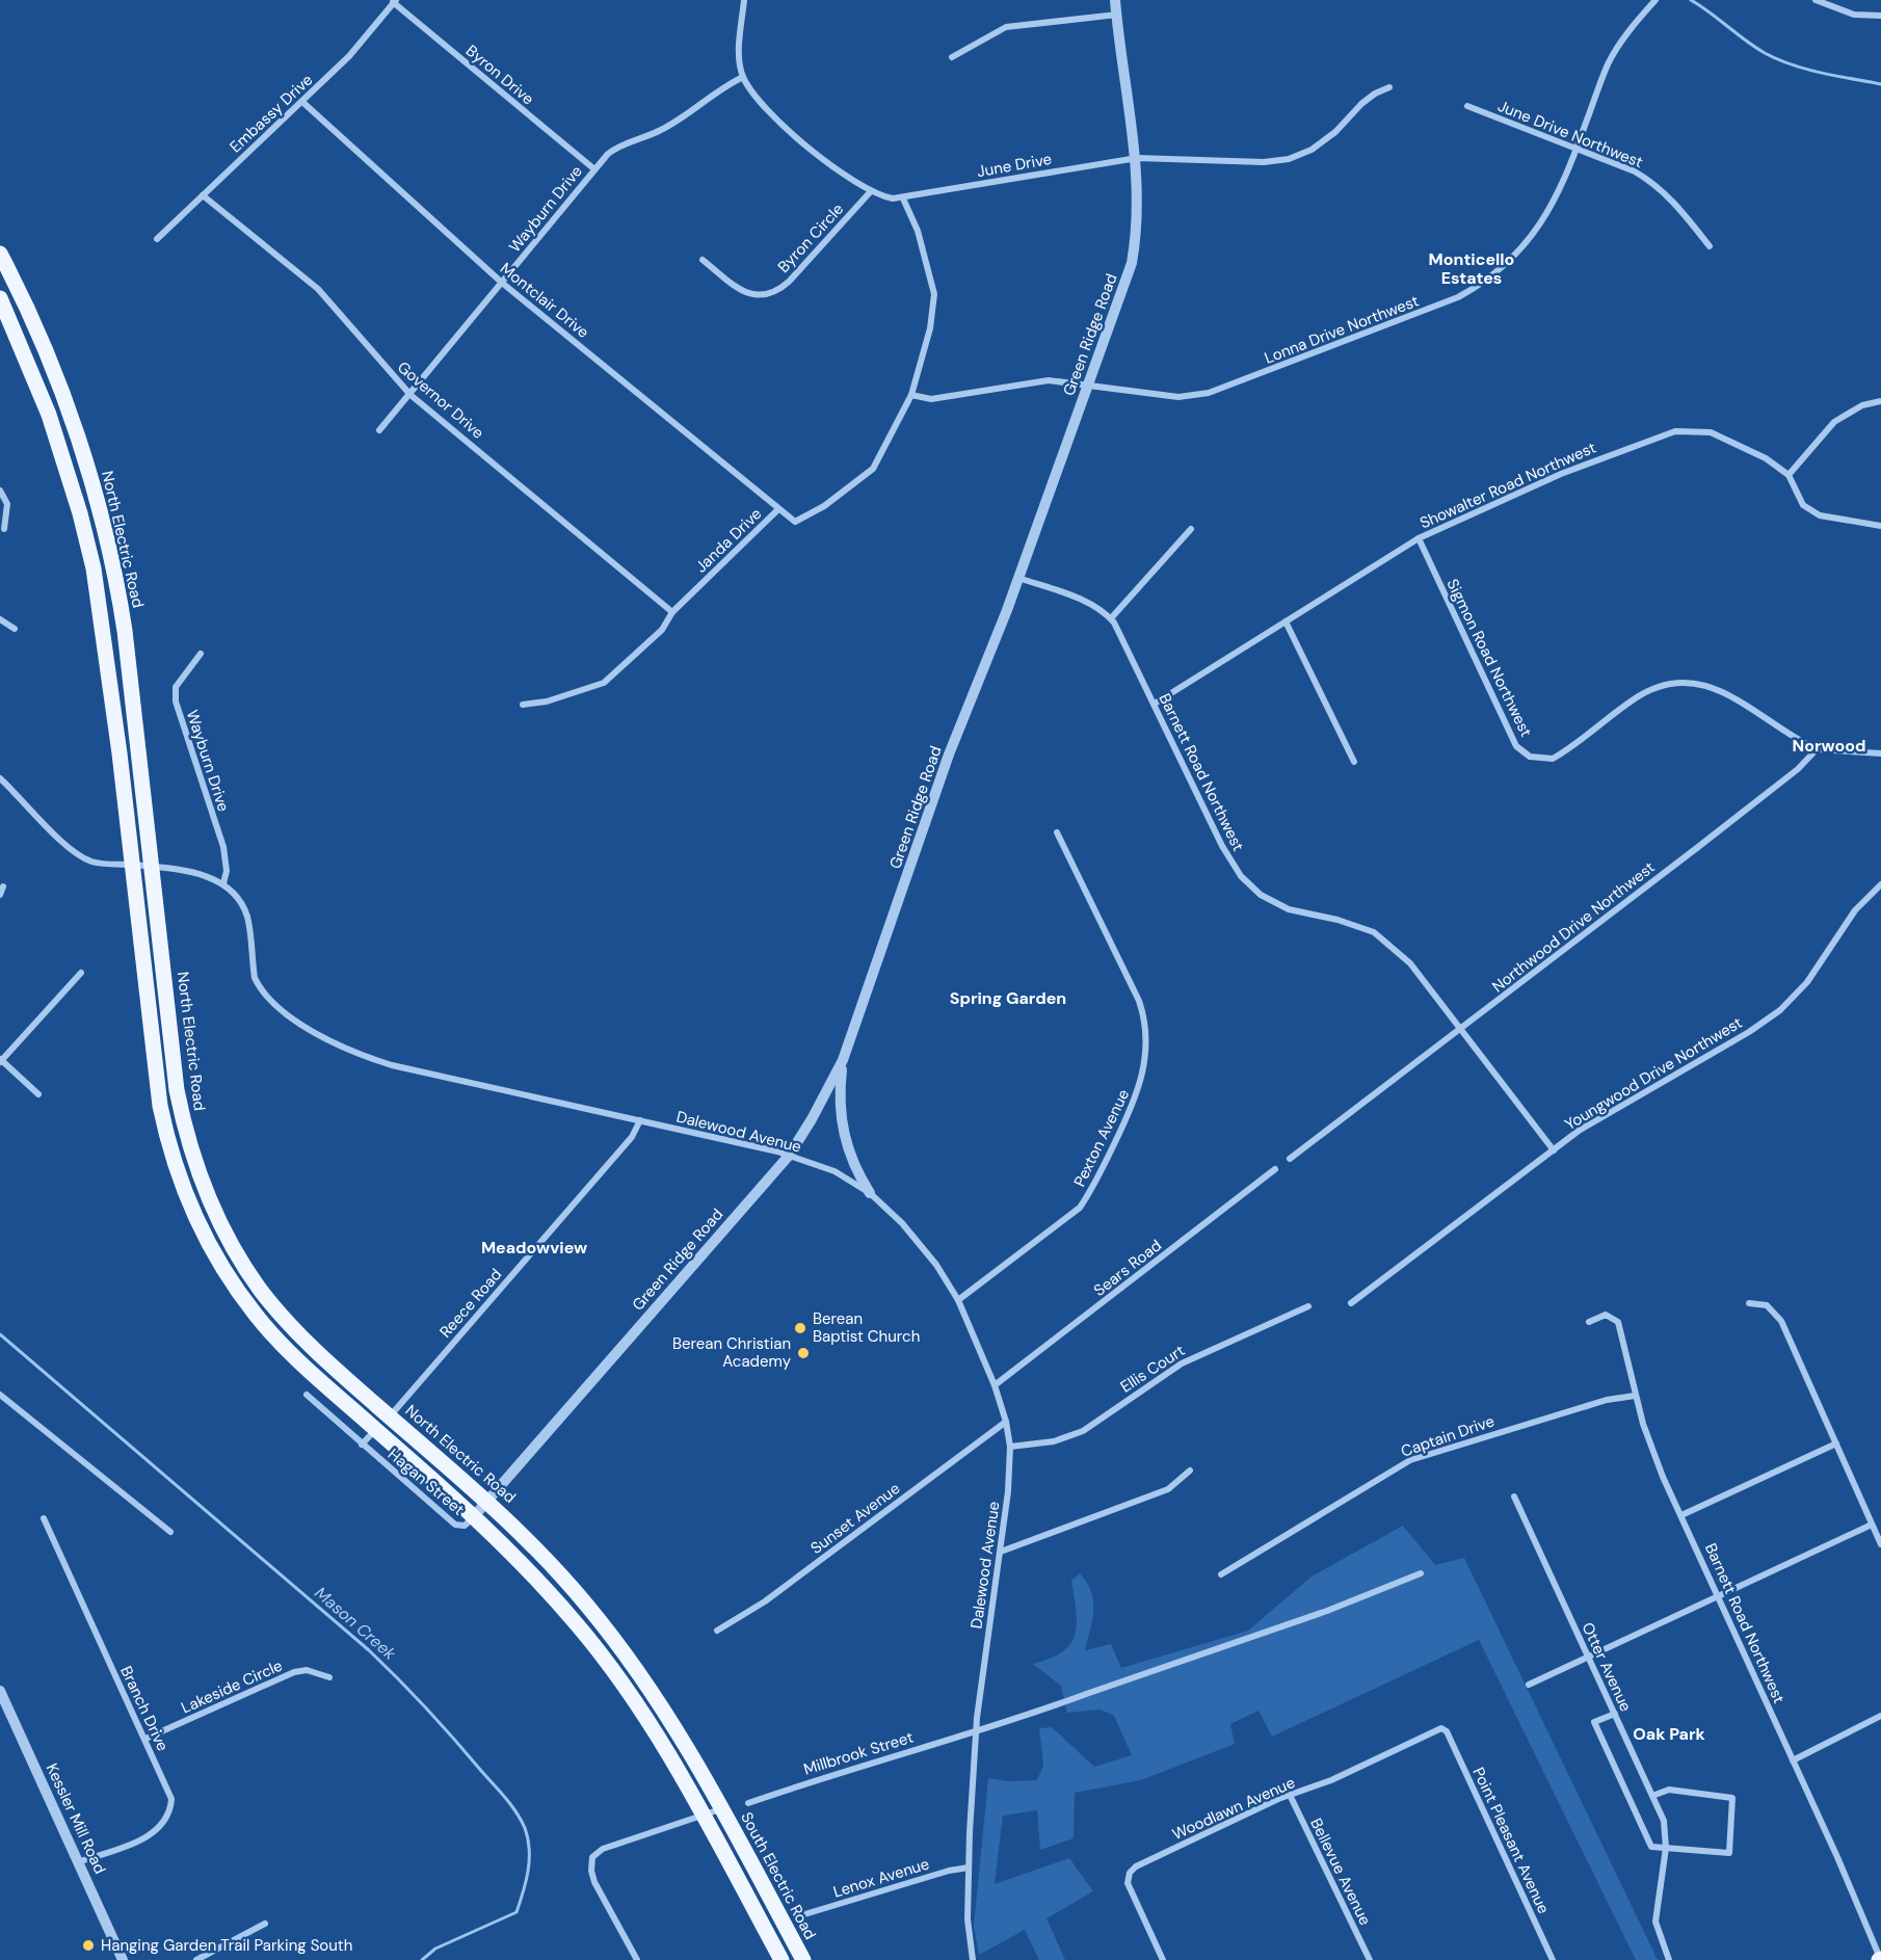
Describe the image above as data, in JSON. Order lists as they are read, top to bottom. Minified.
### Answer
{"streets":{"main road":["North Electric Road","South Electric Road"],"street":["Byron Drive","Embassy Drive","June Drive Northwest","June Drive","Wayburn Drive","Byron Circle","Montclair Drive","Lonna Drive Northwest","Green Ridge Road","Governor Drive","Showalter Road Northwest","Janda Drive","Sigmon Road Northwest","Barnett Road Northwest","Northwood Drive Northwest","Youngwood Drive Northwest","Dalewood Avenue","Pexton Avenue","Sears Road","Reece Road","Ellis Court","Captain Drive","Hagan Street","Sunset Avenue","Otter Avenue","Lakeside Circle","Branch Drive","Millbrook Street","Woodlawn Avenue","Kessler Mill Road","Point Pleasant Avenue","Bellevue Avenue","Lenox Avenue"]},"crossings":[["Byron Drive","Embassy Drive"],["Byron Drive","Wayburn Drive"],["Embassy Drive","Montclair Drive"],["Embassy Drive","Governor Drive"],["June Drive Northwest","Lonna Drive Northwest"],["June Drive","Wayburn Drive"],["June Drive","Byron Circle"],["June Drive","Green Ridge Road"],["June Drive","Janda Drive"],["Wayburn Drive","Montclair Drive"],["Wayburn Drive","Governor Drive"],["Wayburn Drive","Dalewood Avenue"],["Montclair Drive","Janda Drive"],["Lonna Drive Northwest","Green Ridge Road"],["Lonna Drive Northwest","Janda Drive"],["Green Ridge Road","North Electric Road"],["Green Ridge Road","Barnett Road Northwest"],["Green Ridge Road","Dalewood Avenue"],["Green Ridge Road","Hagan Street"],["Governor Drive","Janda Drive"],["Showalter Road Northwest","Sigmon Road Northwest"],["Showalter Road Northwest","Barnett Road Northwest"],["North Electric Road","Reece Road"],["North Electric Road","South Electric Road"],["Sigmon Road Northwest","Northwood Drive Northwest"],["Barnett Road Northwest","Northwood Drive Northwest"],["Barnett Road Northwest","Youngwood Drive Northwest"],["Barnett Road Northwest","Captain Drive"],["Dalewood Avenue","Pexton Avenue"],["Dalewood Avenue","Sears Road"],["Dalewood Avenue","Reece Road"],["Dalewood Avenue","Ellis Court"],["Dalewood Avenue","Sunset Avenue"],["Dalewood Avenue","Millbrook Street"],["Dalewood Avenue","Lenox Avenue"],["Lakeside Circle","Branch Drive"],["Branch Drive","Kessler Mill Road"],["Woodlawn Avenue","Point Pleasant Avenue"],["Woodlawn Avenue","Bellevue Avenue"]],"districts":["Monticello Estates","Norwood","Spring Garden","Meadowview","Oak Park"],"water":["Mason Creek"],"places":["Berean Baptist Church","Berean Christian Academy","Hanging Garden Trail Parking South"]}
